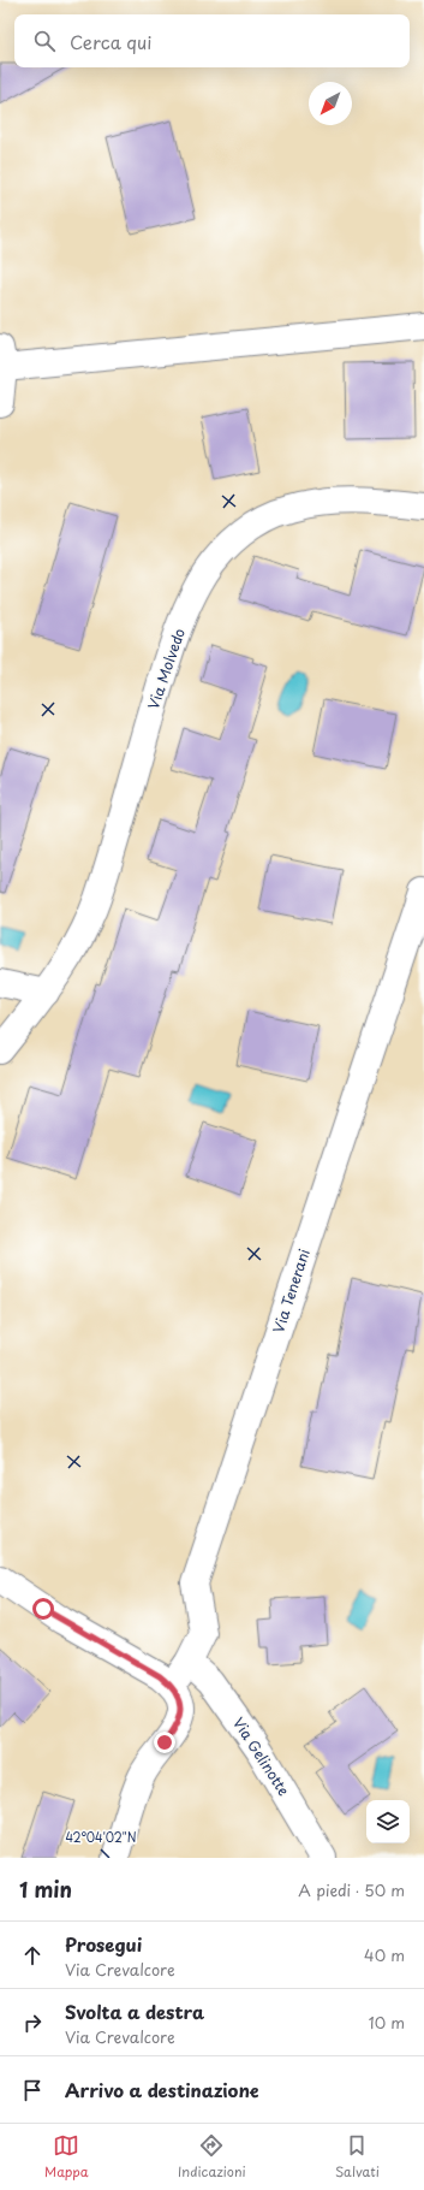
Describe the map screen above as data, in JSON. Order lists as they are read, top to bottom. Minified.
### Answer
{"streets":{"street":["Via Molvedo","Via Tenerani","Via Gelinotte"]},"crossings":[["Via Tenerani","Via Gelinotte"]],"north":"bottom left","page":{"search":"Cerca qui","heading":["1 min","A piedi · 50 m"],"list":[["Prosegui","Via Crevalcore","40 m"],["Svolta a destra","Via Crevalcore","10 m"],"Arrivo a destinazione"],"nav":["Mappa","Indicazioni","Salvati"]},"coordinates":["42°04'02\"N"]}
